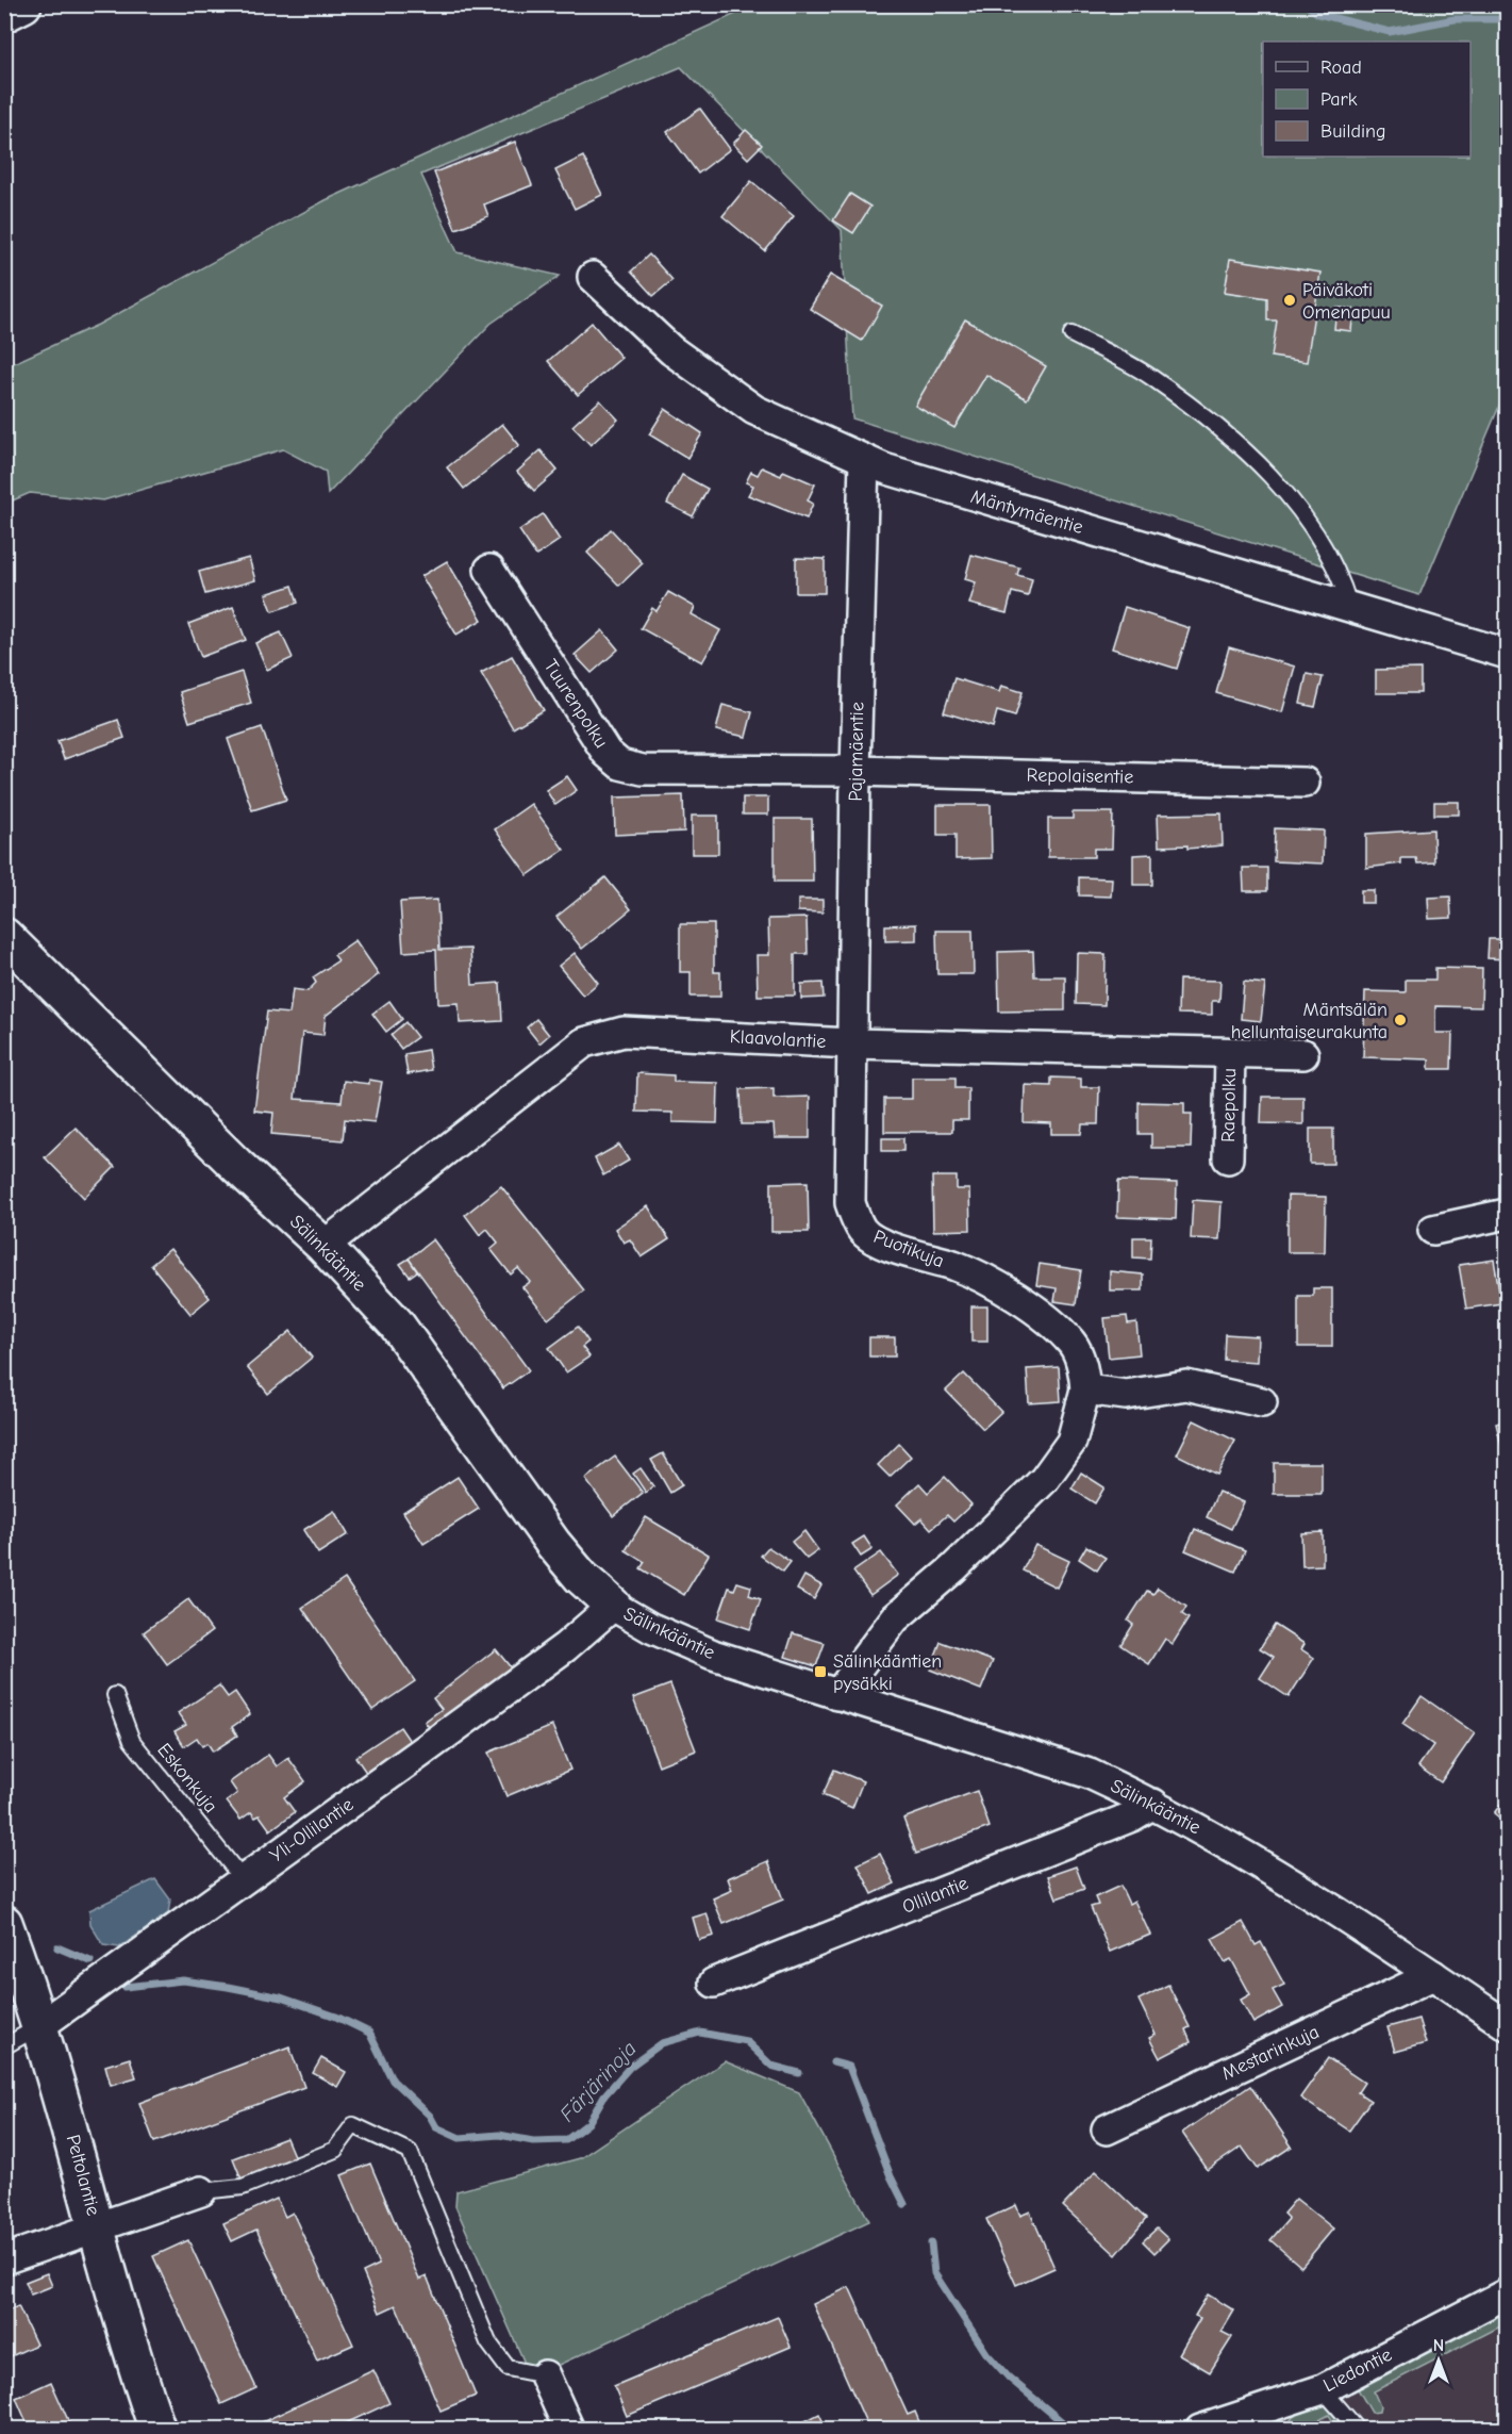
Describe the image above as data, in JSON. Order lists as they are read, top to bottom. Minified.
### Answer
{"streets":{"street":["Mäntymäentie","Tuurenpolku","Pajamäentie","Repolaisentie","Klaavolantie","Raepolku","Puotikuja","Sälinkääntie","Yli-Ollilantie","Ollilantie","Mestarinkuja","Peltolantie","Liedontie"],"lane":["Eskonkuja"]},"crossings":[["Mäntymäentie","Pajamäentie"],["Tuurenpolku","Pajamäentie"],["Tuurenpolku","Repolaisentie"],["Pajamäentie","Repolaisentie"],["Pajamäentie","Klaavolantie"],["Pajamäentie","Puotikuja"],["Klaavolantie","Raepolku"],["Klaavolantie","Puotikuja"],["Klaavolantie","Sälinkääntie"],["Puotikuja","Sälinkääntie"],["Sälinkääntie","Yli-Ollilantie"],["Sälinkääntie","Ollilantie"],["Sälinkääntie","Mestarinkuja"],["Eskonkuja","Yli-Ollilantie"],["Yli-Ollilantie","Peltolantie"]],"water":["Färjärinoja"],"places":{"other":["Päiväkoti Omenapuu","Mäntsälän helluntaiseurakunta"],"transit":["Sälinkääntien pysäkki"]},"legend":["Road","Park","Building"],"north":"top"}
